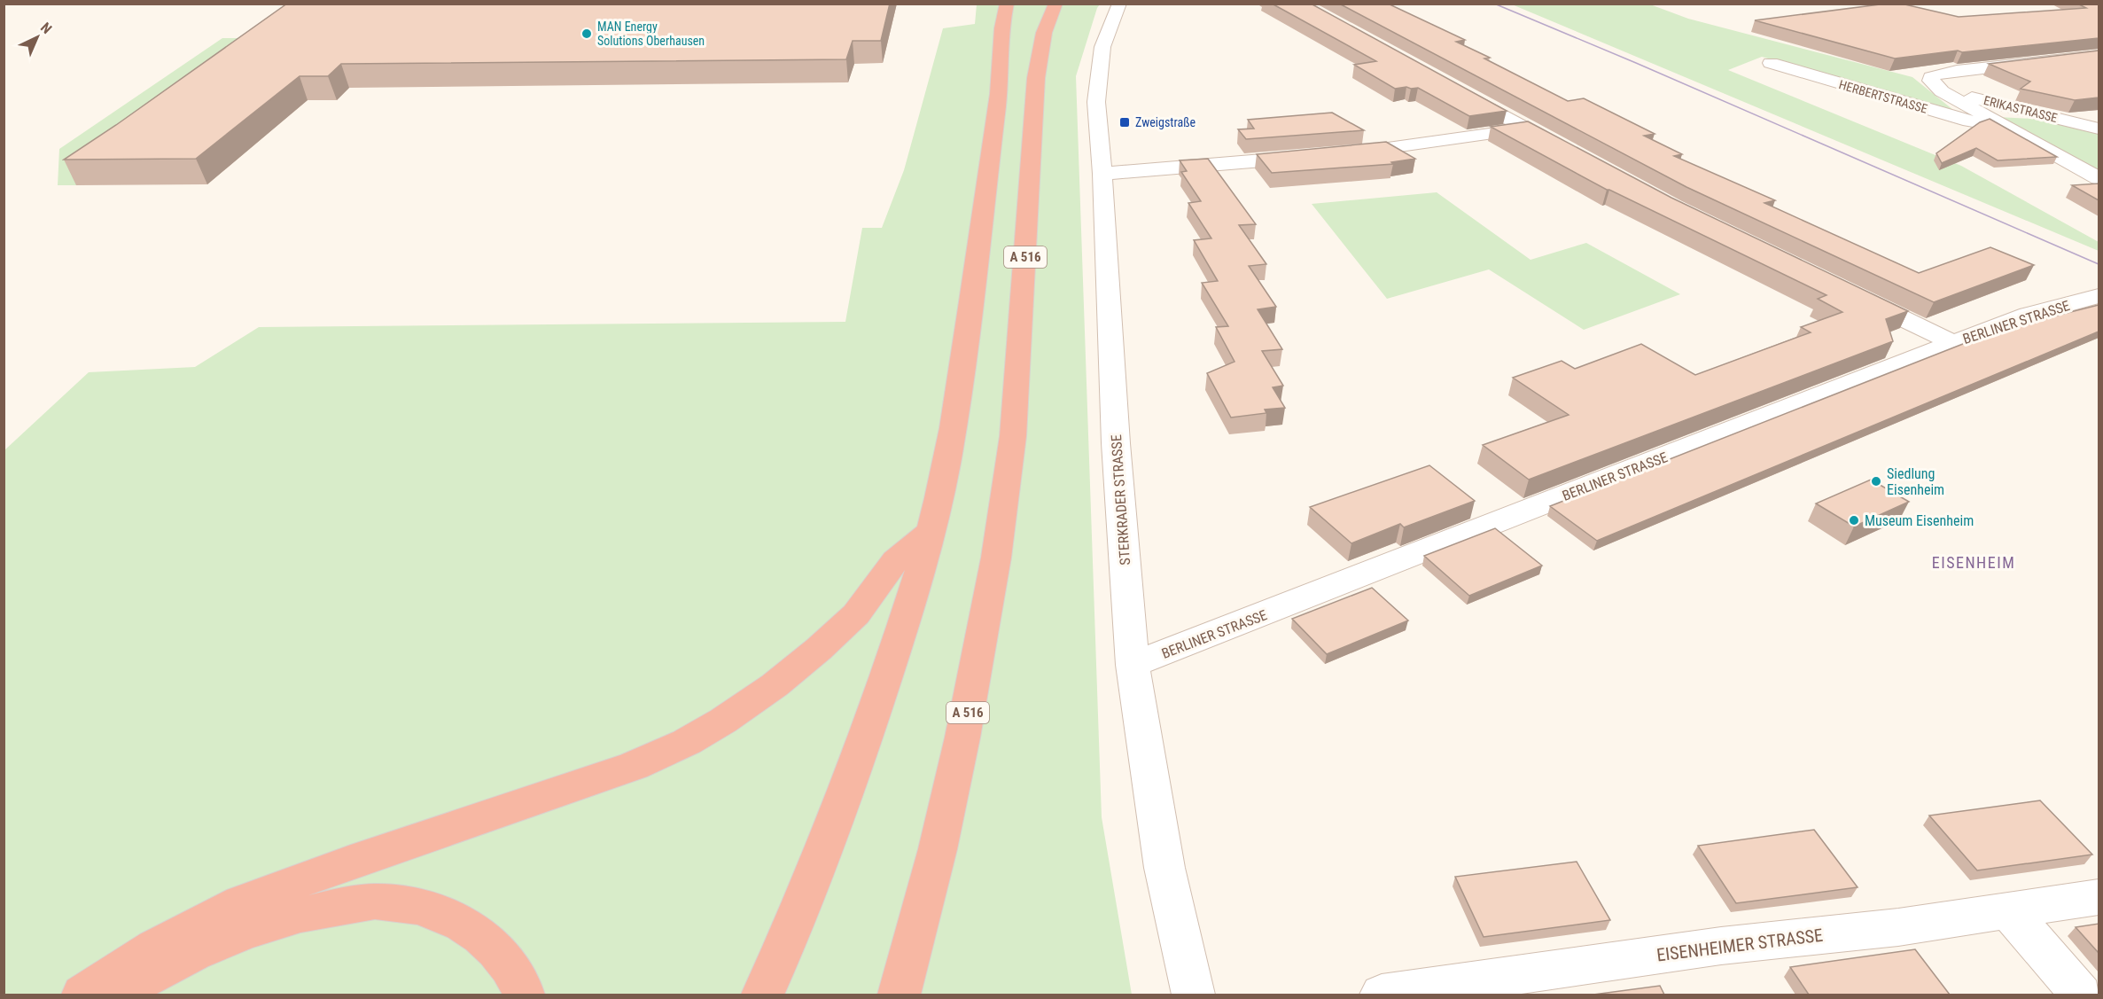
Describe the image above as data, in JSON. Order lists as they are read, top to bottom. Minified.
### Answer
{"streets":{"highway":["A 516"],"street":["HERBERTSTRASSE","ERIKASTRASSE","BERLINER STRASSE","STERKRADER STRASSE","EISENHEIMER STRASSE"]},"crossings":[["HERBERTSTRASSE","ERIKASTRASSE"],["BERLINER STRASSE","STERKRADER STRASSE"]],"districts":["EISENHEIM"],"places":{"other":["MAN Energy Solutions Oberhausen","Siedlung Eisenheim","Museum Eisenheim"],"transit":["Zweigstraße"]},"north":"top right"}
